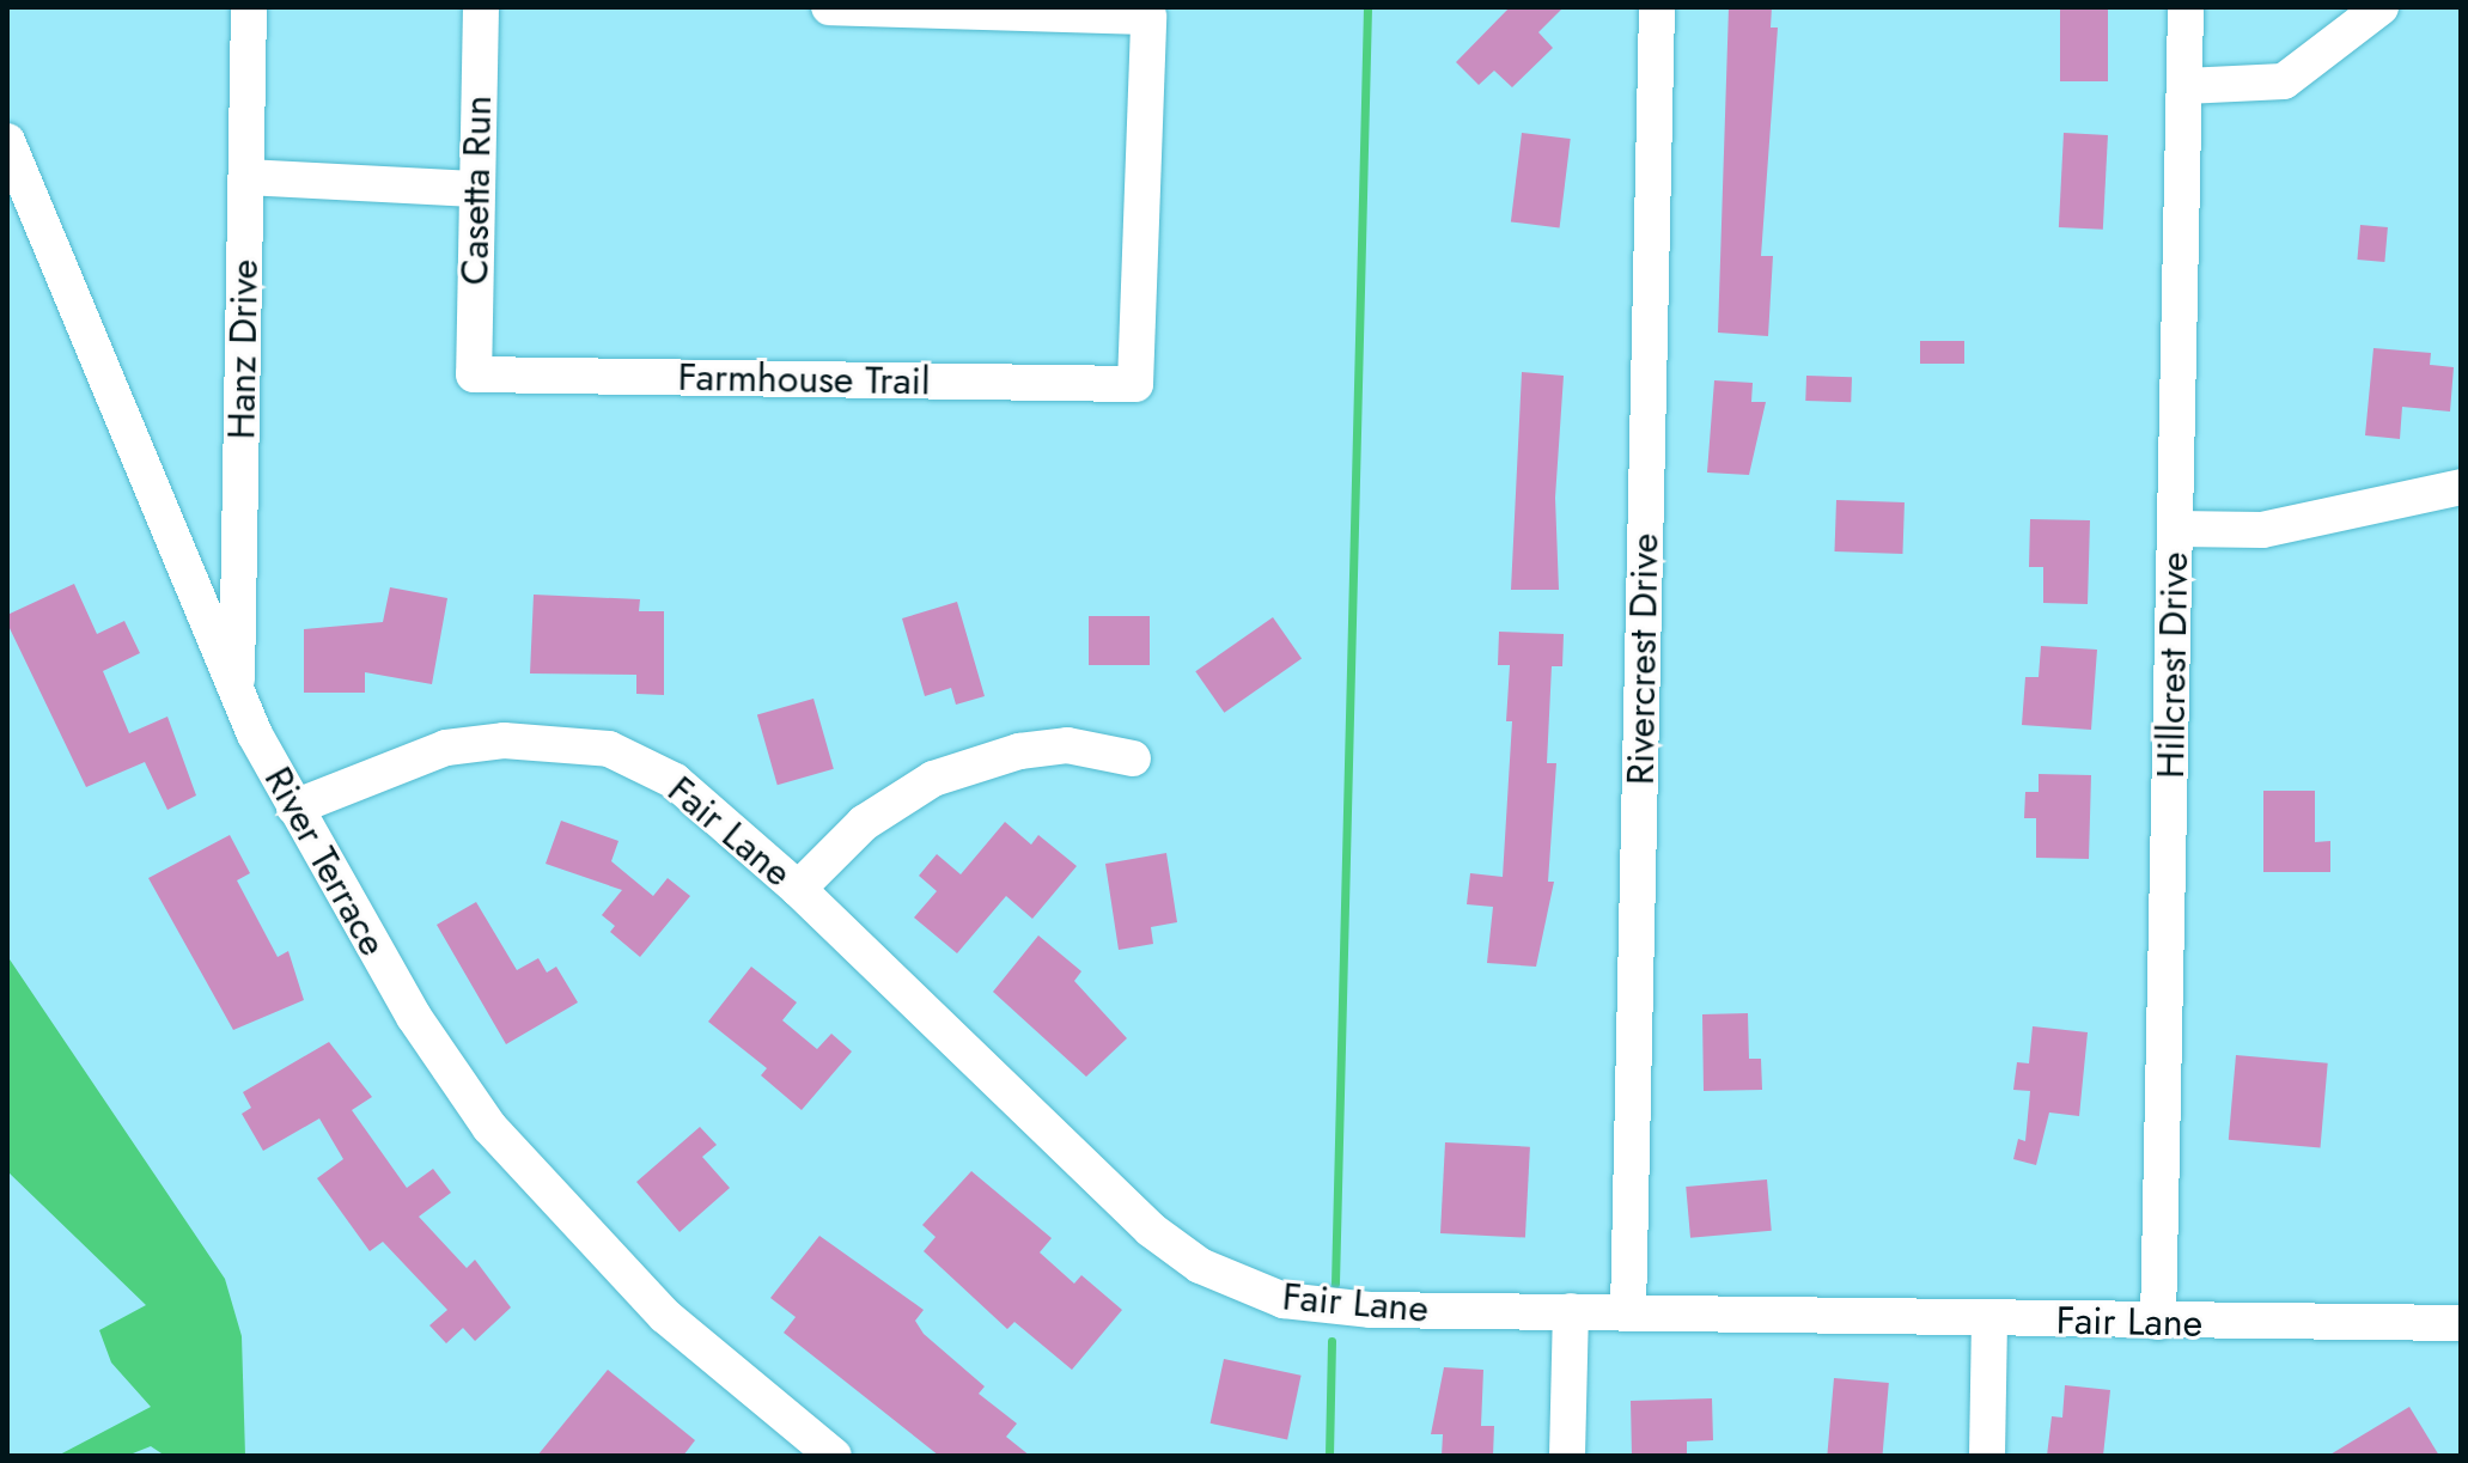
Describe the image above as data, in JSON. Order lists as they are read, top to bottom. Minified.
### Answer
{"streets":{"street":["Casetta Run","Hanz Drive","Farmhouse Trail","Rivercrest Drive","Hillcrest Drive","Fair Lane","River Terrace"]},"crossings":[["Casetta Run","Farmhouse Trail"],["Hanz Drive","River Terrace"],["Rivercrest Drive","Fair Lane"],["Hillcrest Drive","Fair Lane"],["Fair Lane","River Terrace"]]}
